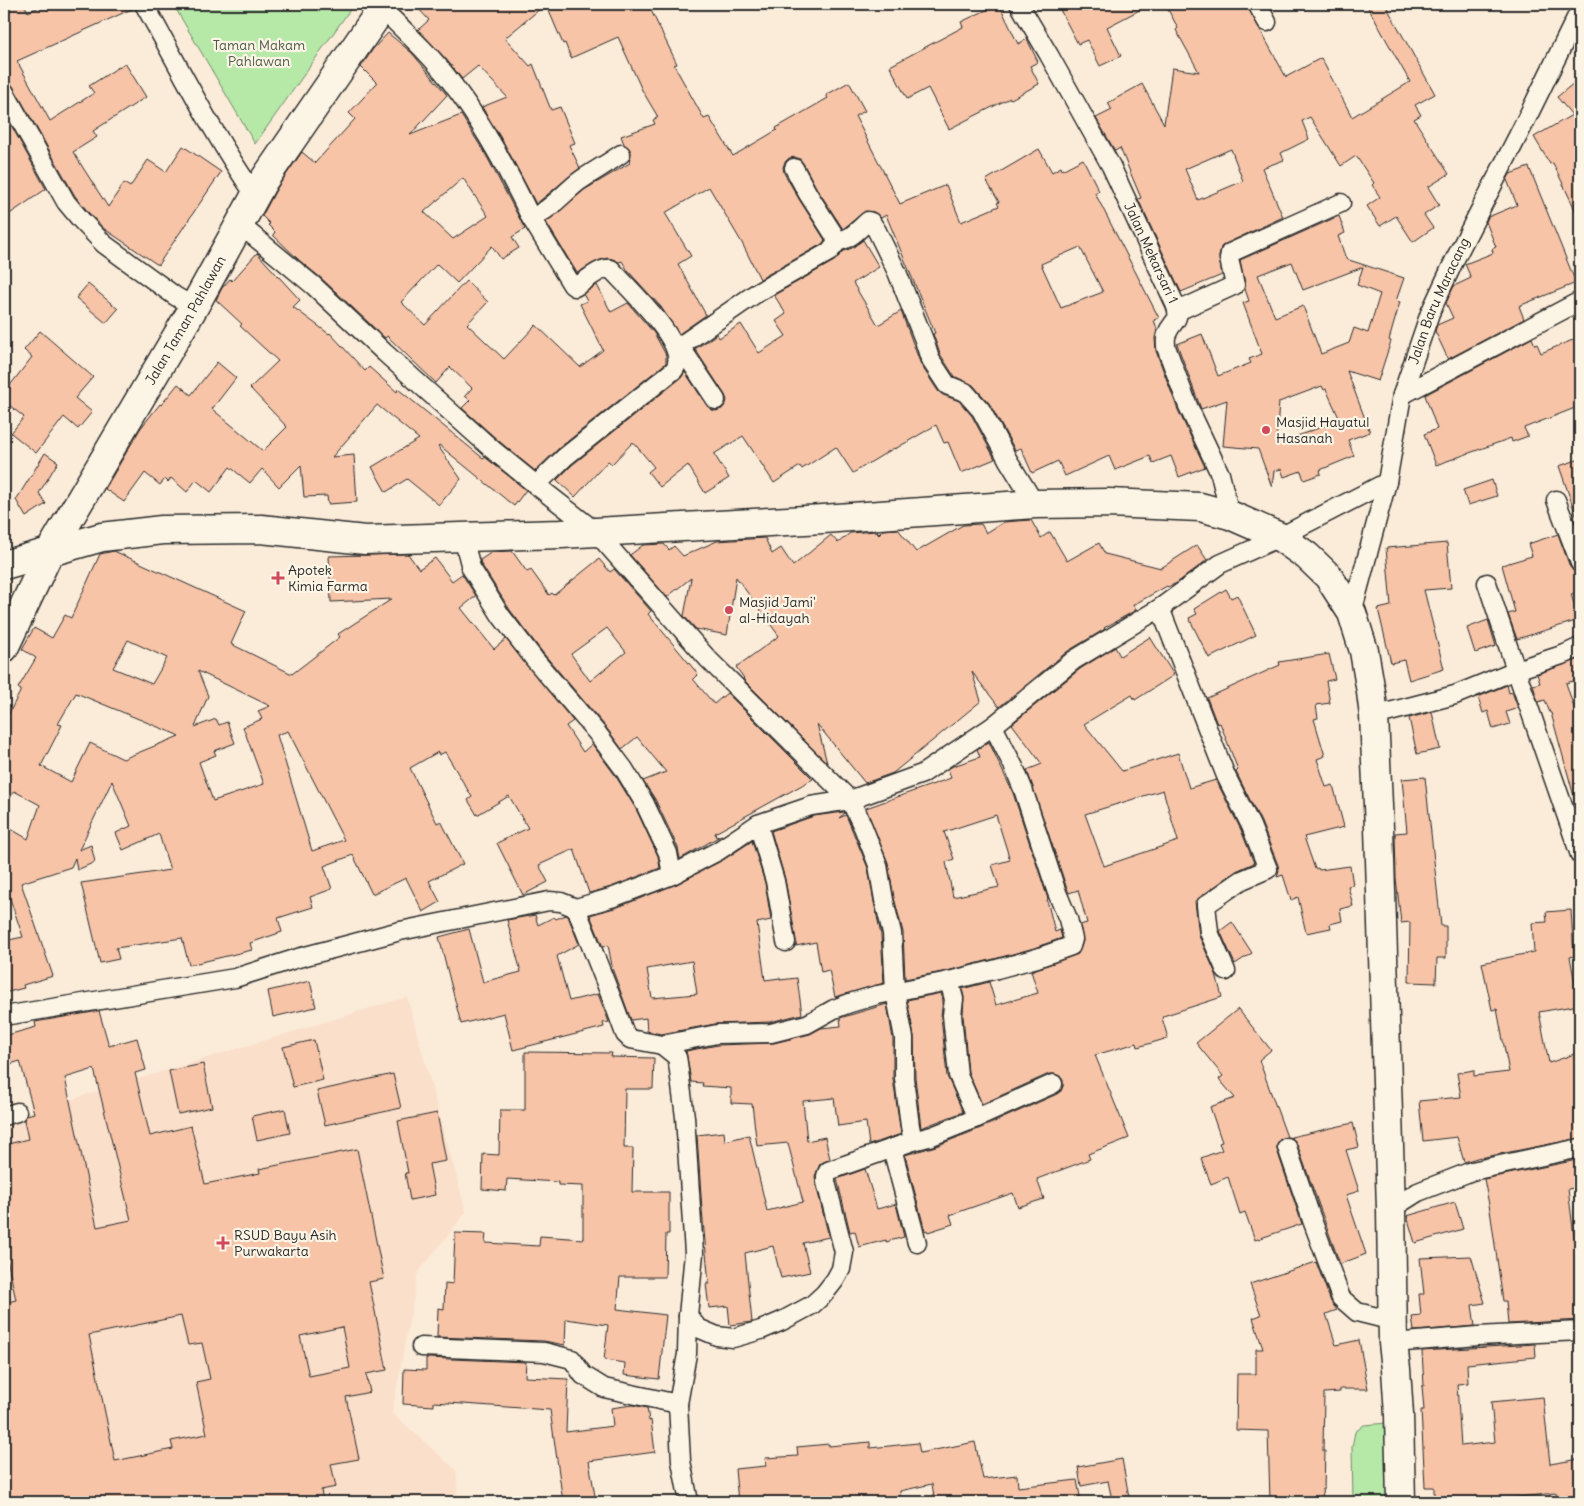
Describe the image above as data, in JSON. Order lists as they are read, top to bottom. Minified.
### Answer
{"streets":{"main road":["Jalan Taman Pahlawan"],"street":["Jalan Mekarsari 1","Jalan Baru Maracang"]},"parks":["Taman Makam Pahlawan"],"places":{"other":["Masjid Hayatul Hasanah","Masjid Jami' al-Hidayah"],"health":["Apotek Kimia Farma","RSUD Bayu Asih Purwakarta"]}}
